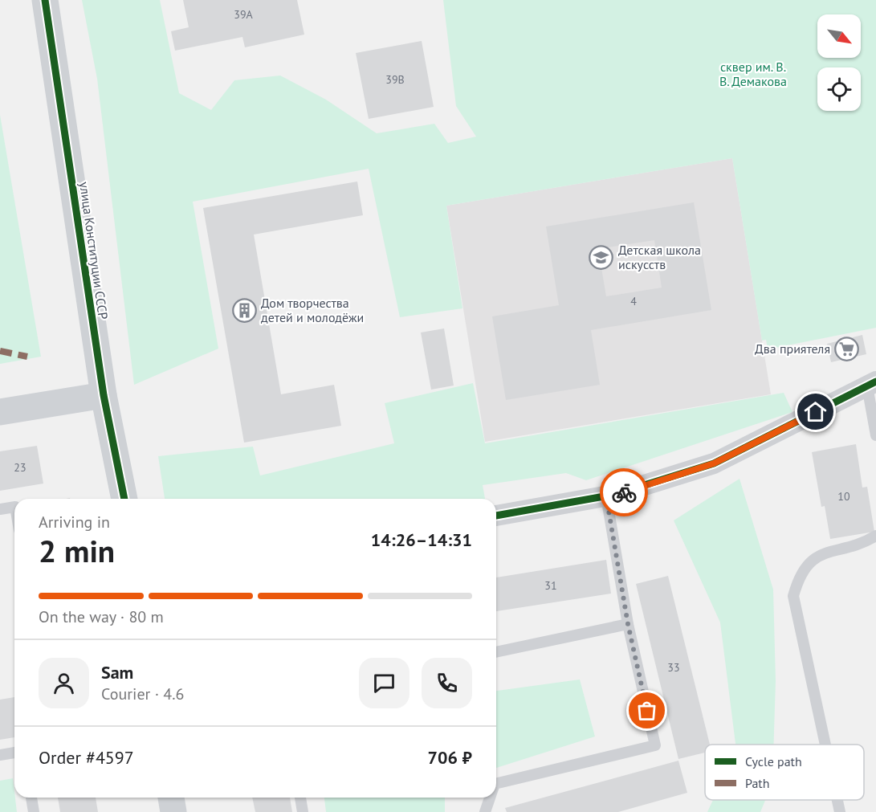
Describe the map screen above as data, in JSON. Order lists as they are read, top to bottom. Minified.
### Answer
{"streets":{"street":["улица Конституции СССР"]},"parks":["сквер им. В. В. Демакова"],"places":{"school or university":["Детская школа искусств"],"building":["Дом творчества детей и молодёжи"],"supermarket":["Два приятеля"]},"house_numbers":["39А","39В","4","23","10","31","33"],"legend":["Cycle path","Path"],"north":"bottom right","page":{"heading":["2 min","Arriving in","14:26–14:31"],"panel":["Sam","Courier · 4.6","Order #4597","706 ₽"],"bar":"On the way · 80 m"}}
